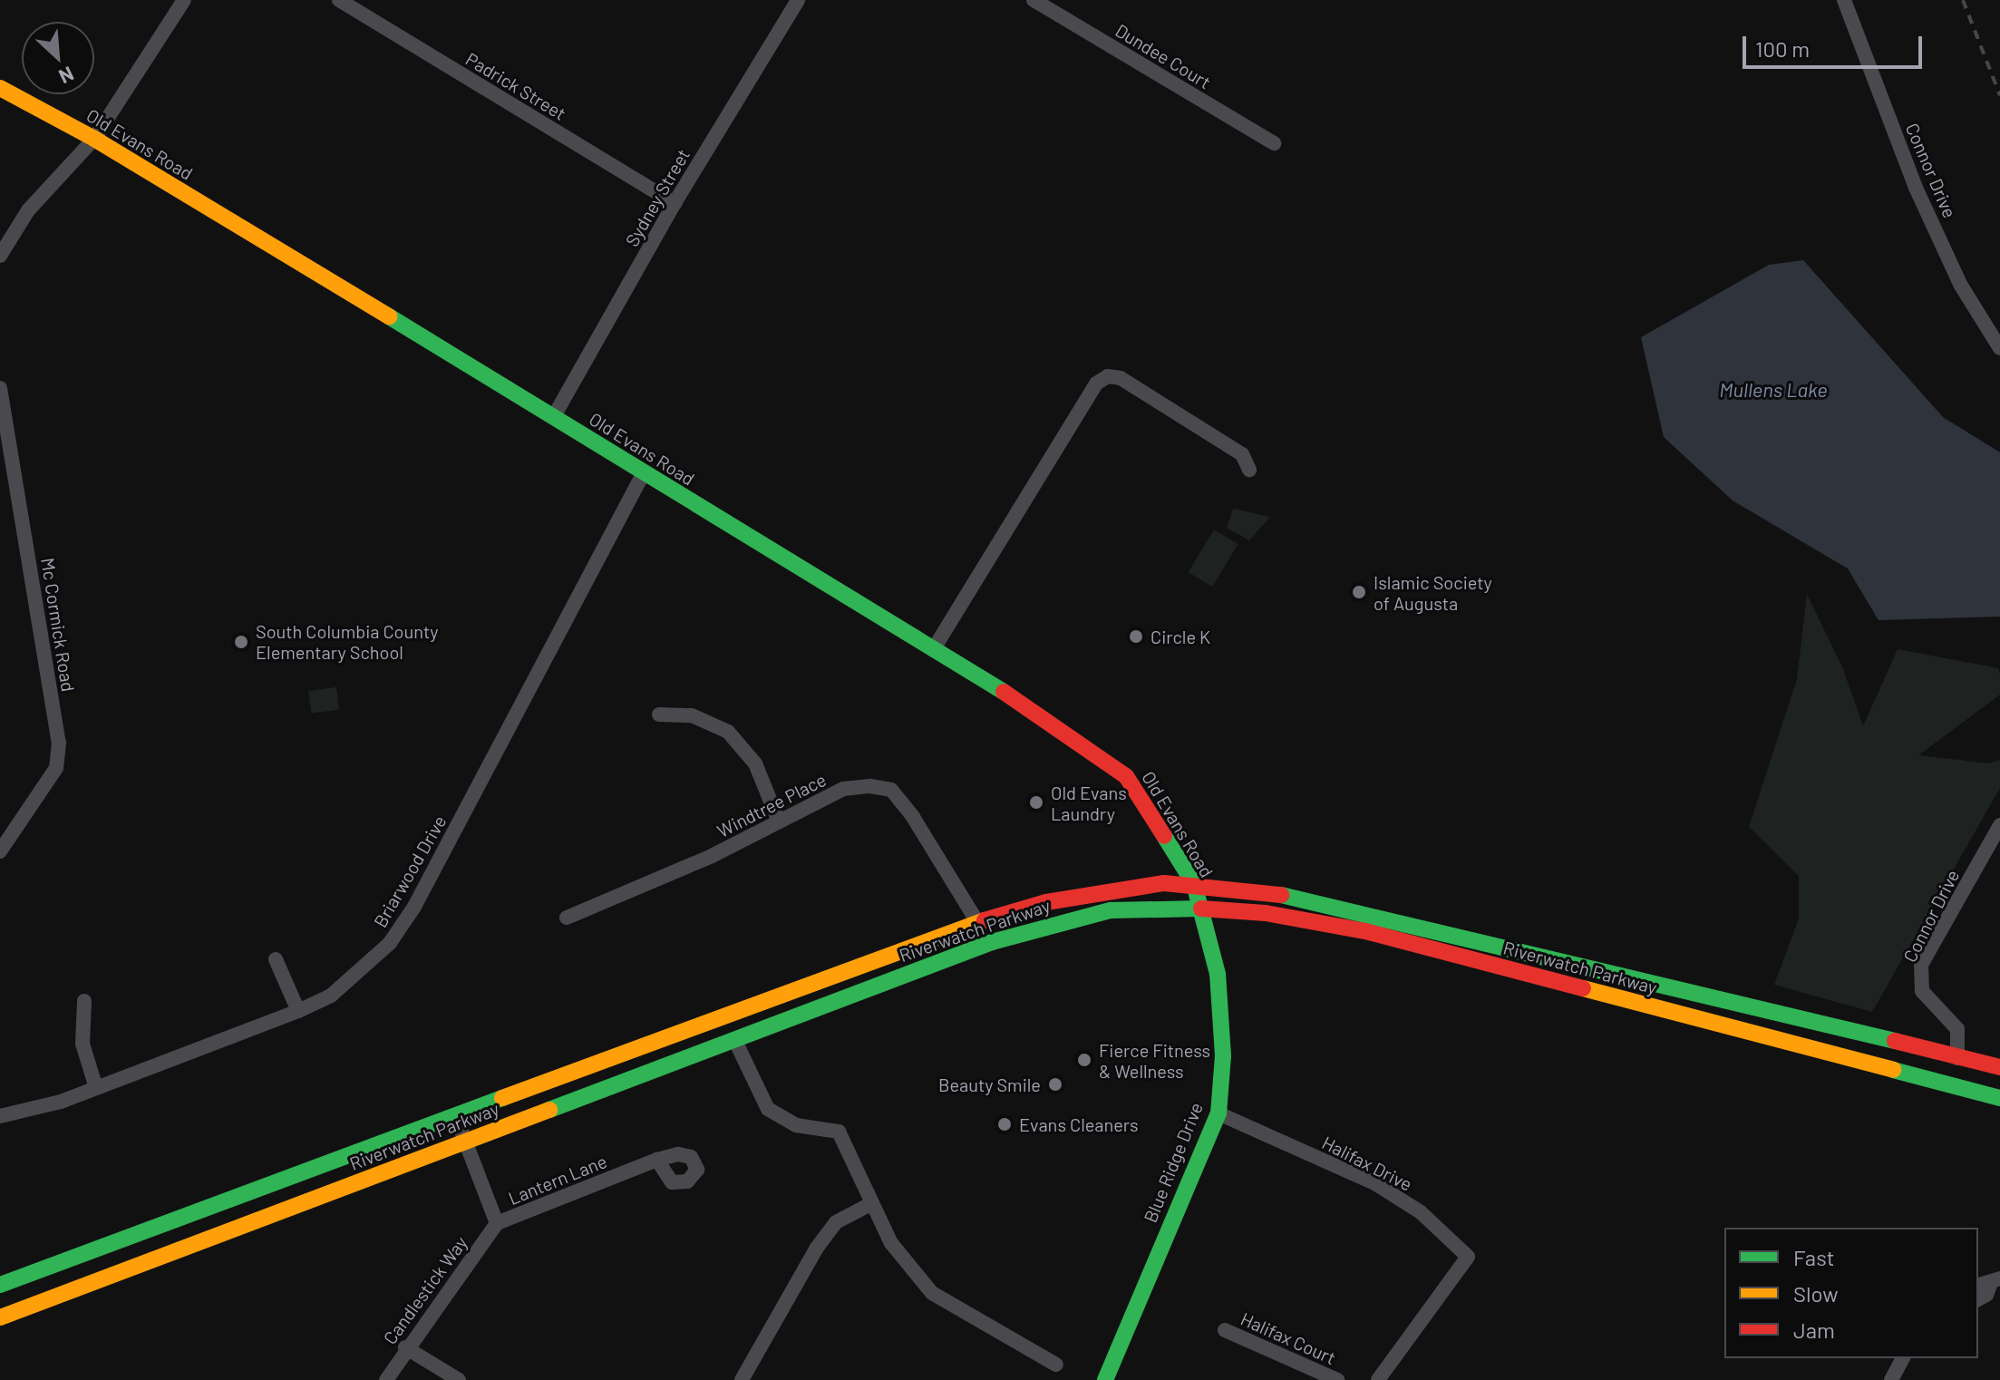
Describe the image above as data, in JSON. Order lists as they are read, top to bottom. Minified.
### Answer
{"streets":{"main road":["Old Evans Road","Riverwatch Parkway","Blue Ridge Drive"],"street":["Dundee Court","Padrick Street","Connor Drive","Sydney Street","Mc Cormick Road","Windtree Place","Briarwood Drive","Halifax Drive","Lantern Lane","Candlestick Way","Halifax Court"]},"crossings":[["Padrick Street","Sydney Street"],["Old Evans Road","Sydney Street"],["Old Evans Road","Briarwood Drive"],["Old Evans Road","Riverwatch Parkway"],["Old Evans Road","Blue Ridge Drive"],["Connor Drive","Riverwatch Parkway"],["Windtree Place","Riverwatch Parkway"],["Riverwatch Parkway","Blue Ridge Drive"],["Riverwatch Parkway","Lantern Lane"],["Blue Ridge Drive","Halifax Drive"],["Lantern Lane","Candlestick Way"]],"water":["Mullens Lake"],"places":["Islamic Society of Augusta","Circle K","South Columbia County Elementary School","Old Evans Laundry","Fierce Fitness & Wellness","Beauty Smile","Evans Cleaners"],"legend":["Fast","Slow","Jam"],"scale_bar":"100 m","north":"bottom right"}
